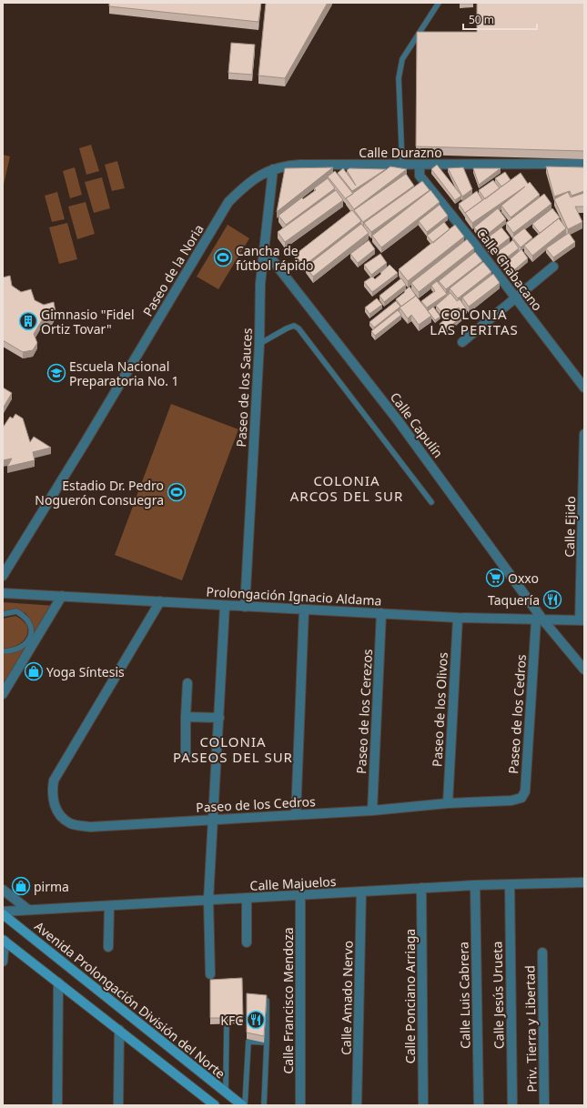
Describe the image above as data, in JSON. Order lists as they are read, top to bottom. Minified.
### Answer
{"streets":{"main road":["Avenida Prolongación División del Norte"],"street":["Calle Durazno","Calle Chabacano","Paseo de la Noria","Paseo de los Sauces","Calle Capulín","Calle Ejido","Prolongación Ignacio Aldama","Paseo de los Olivos","Paseo de los Cerezos","Paseo de los Cedros","Calle Majuelos","Calle Luis Cabrera","Calle Jesús Urueta","Calle Ponciano Arriaga","Calle Amado Nervo","Calle Francisco Mendoza","Priv. Tierra y Libertad"]},"crossings":[["Calle Durazno","Calle Chabacano"],["Calle Durazno","Paseo de la Noria"],["Calle Durazno","Paseo de los Sauces"],["Paseo de los Sauces","Calle Capulín"],["Paseo de los Sauces","Prolongación Ignacio Aldama"],["Calle Capulín","Prolongación Ignacio Aldama"],["Calle Capulín","Paseo de los Cedros"],["Calle Ejido","Prolongación Ignacio Aldama"],["Prolongación Ignacio Aldama","Paseo de los Olivos"],["Prolongación Ignacio Aldama","Paseo de los Cerezos"],["Prolongación Ignacio Aldama","Paseo de los Cedros"],["Paseo de los Olivos","Paseo de los Cedros"],["Paseo de los Cerezos","Paseo de los Cedros"],["Calle Majuelos","Calle Luis Cabrera"],["Calle Majuelos","Calle Jesús Urueta"],["Calle Majuelos","Calle Ponciano Arriaga"],["Calle Majuelos","Calle Amado Nervo"],["Calle Majuelos","Calle Francisco Mendoza"]],"districts":["COLONIA LAS PERITAS","COLONIA ARCOS DEL SUR","COLONIA PASEOS DEL SUR"],"places":{"sports":["Cancha de fútbol rápido","Estadio Dr. Pedro Noguerón Consuegra"],"building":["Gimnasio \"Fidel Ortiz Tovar\""],"school or university":["Escuela Nacional Preparatoria No. 1"],"supermarket":["Oxxo"],"restaurant":["Taquería","KFC"],"shop":["Yoga Síntesis","pirma"]},"scale_bar":"50 m"}
